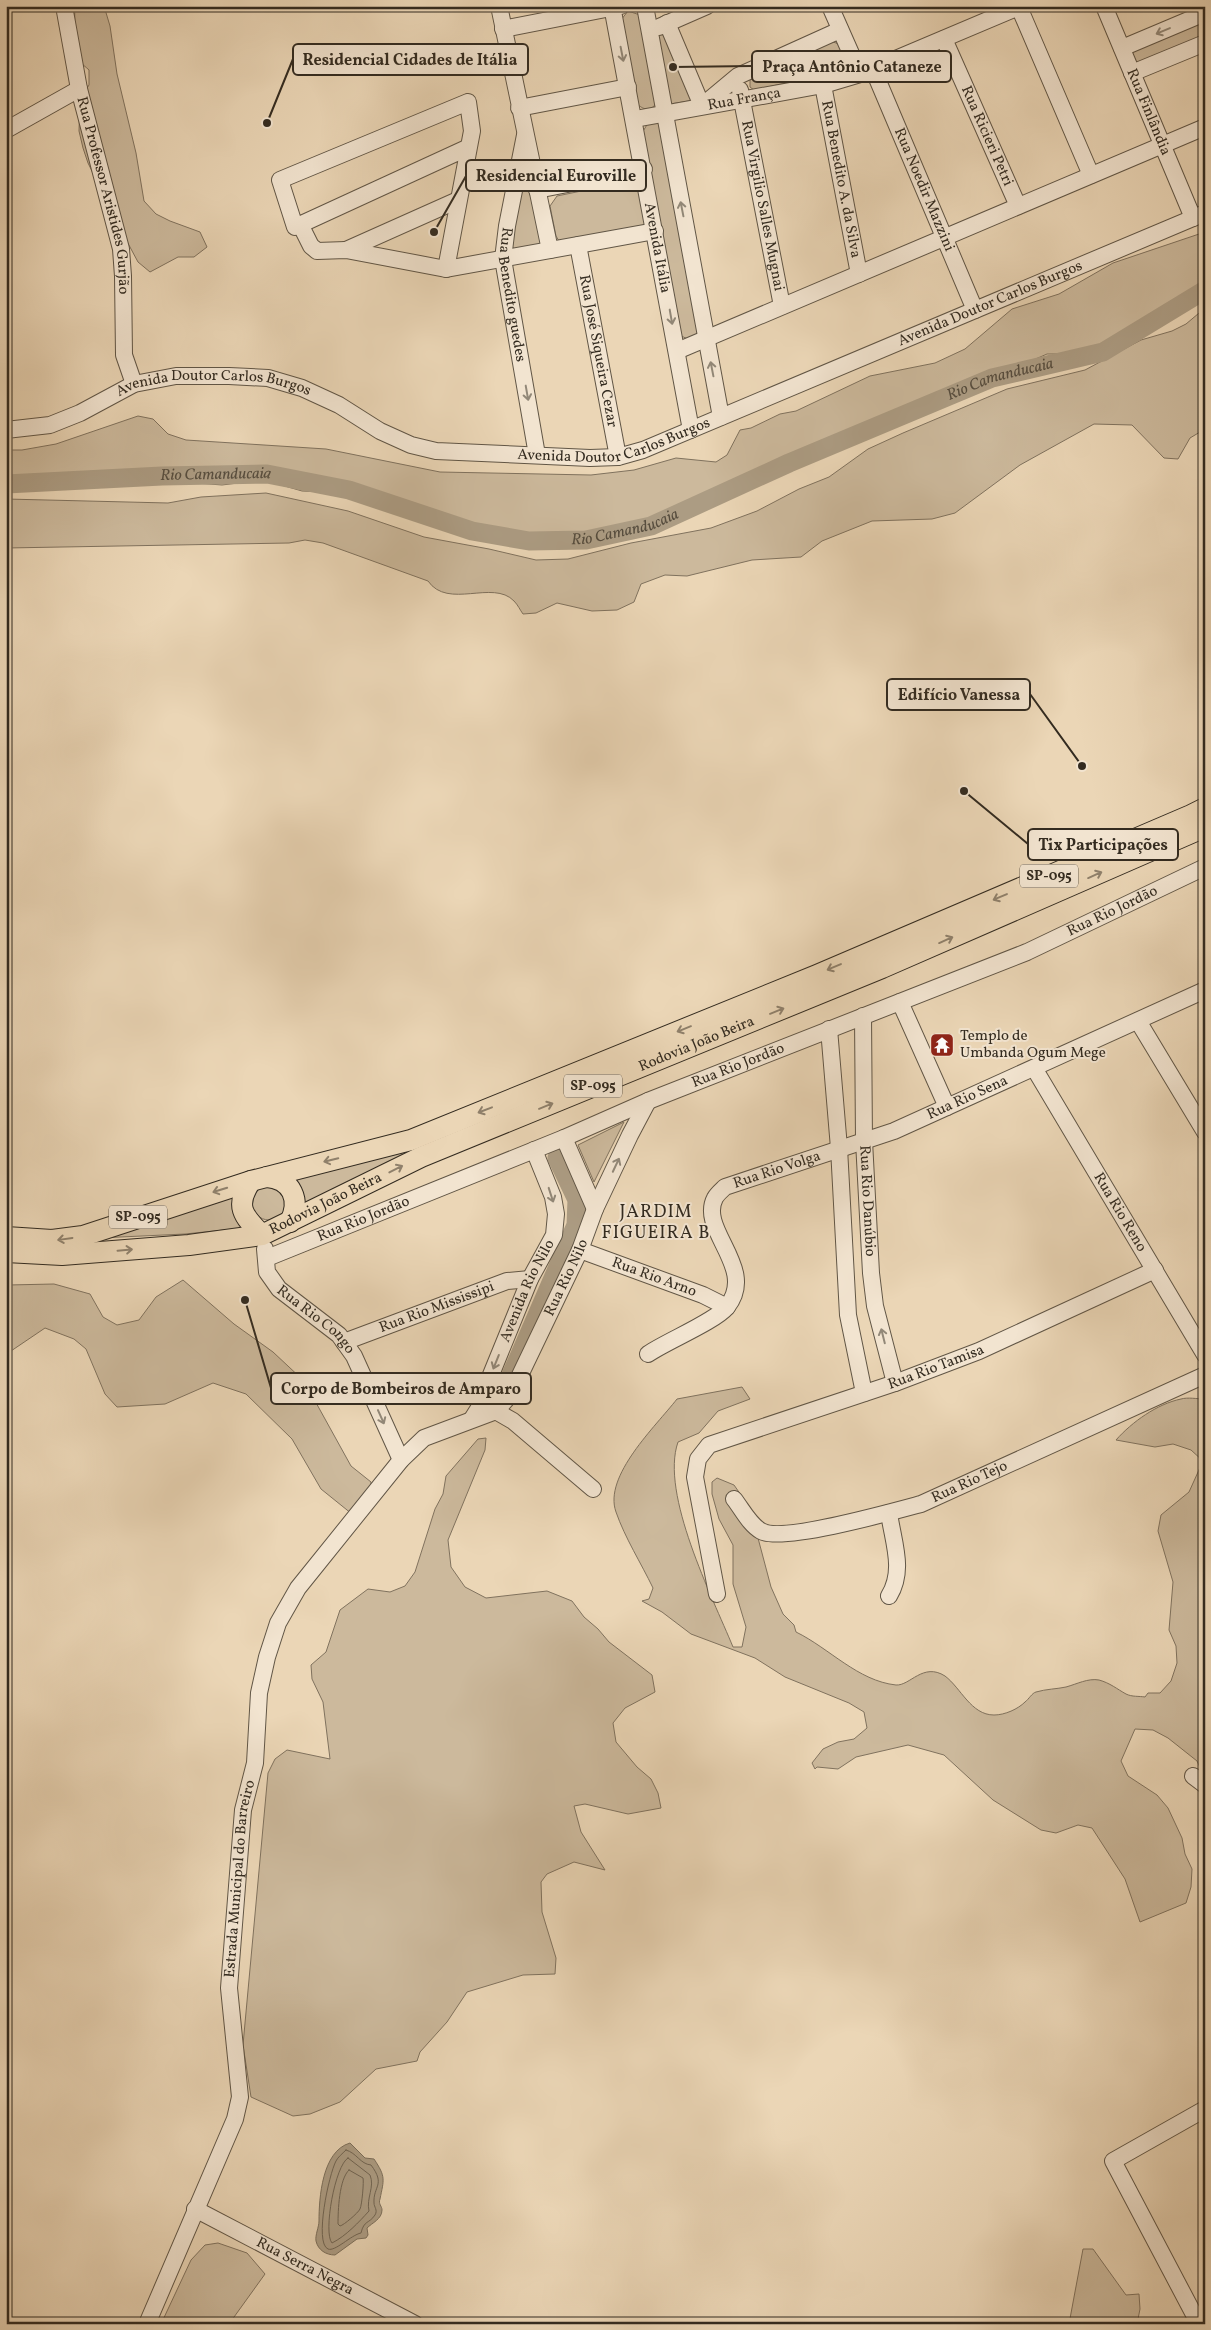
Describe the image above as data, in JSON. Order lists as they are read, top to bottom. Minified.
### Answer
{"streets":{"main road":["SP-095","Rodovia João Beira"],"street":["Rua França","Rua Finlândia","Rua Ricieri Petri","Rua Benedito A. da Silva","Rua Noedir Mazzini","Rua Professor Aristides Gurjão","Rua Virgilio Salles Mugnai","Avenida Itália","Rua Benedito guedes","Avenida Doutor Carlos Burgos","Rua José Siqueira Cezar","Rua Rio Jordão","Rua Rio Sena","Rua Rio Volga","Rua Rio Danúbio","Rua Rio Reno","Rua Rio Nilo","Rua Rio Arno","Avenida Rio Nilo","Rua Rio Mississipi","Rua Rio Congo","Rua Rio Tamisa","Rua Rio Tejo","Estrada Municipal do Barreiro","Rua Serra Negra"]},"crossings":[["Rua França","Rua Ricieri Petri"],["Rua França","Rua Benedito A. da Silva"],["Rua França","Rua Noedir Mazzini"],["Rua França","Rua Virgilio Salles Mugnai"],["Rua França","Avenida Itália"],["Rua Finlândia","Avenida Doutor Carlos Burgos"],["Rua Noedir Mazzini","Avenida Doutor Carlos Burgos"],["Rua Professor Aristides Gurjão","Avenida Doutor Carlos Burgos"],["Avenida Itália","Avenida Doutor Carlos Burgos"],["Rua Benedito guedes","Avenida Doutor Carlos Burgos"],["Avenida Doutor Carlos Burgos","Rua José Siqueira Cezar"],["Rua Rio Jordão","Rua Rio Danúbio"],["Rua Rio Jordão","Rua Rio Nilo"],["Rua Rio Jordão","Avenida Rio Nilo"],["Rua Rio Jordão","Rua Rio Congo"],["Rodovia João Beira","Rua Rio Congo"],["Rua Rio Sena","Rua Rio Volga"],["Rua Rio Sena","Rua Rio Danúbio"],["Rua Rio Sena","Rua Rio Reno"],["Rua Rio Volga","Rua Rio Danúbio"],["Rua Rio Volga","Rua Rio Arno"],["Rua Rio Danúbio","Rua Rio Tamisa"],["Rua Rio Reno","Rua Rio Tamisa"],["Rua Rio Nilo","Rua Rio Arno"],["Rua Rio Nilo","Avenida Rio Nilo"],["Rua Rio Nilo","Estrada Municipal do Barreiro"],["Avenida Rio Nilo","Rua Rio Mississipi"],["Avenida Rio Nilo","Estrada Municipal do Barreiro"],["Rua Rio Mississipi","Rua Rio Congo"],["Rua Rio Congo","Estrada Municipal do Barreiro"],["Estrada Municipal do Barreiro","Rua Serra Negra"]],"one_way":["Rua Benedito guedes","Avenida Rio Nilo","Rua Rio Congo"],"districts":["JARDIM FIGUEIRA B"],"water":["Rio Camanducaia"],"places":{"other":["Praça Antônio Cataneze","Residencial Cidades de Itália","Residencial Euroville","Edifício Vanessa","Tix Participações","Corpo de Bombeiros de Amparo"],"temple":["Templo de Umbanda Ogum Mege"]}}
